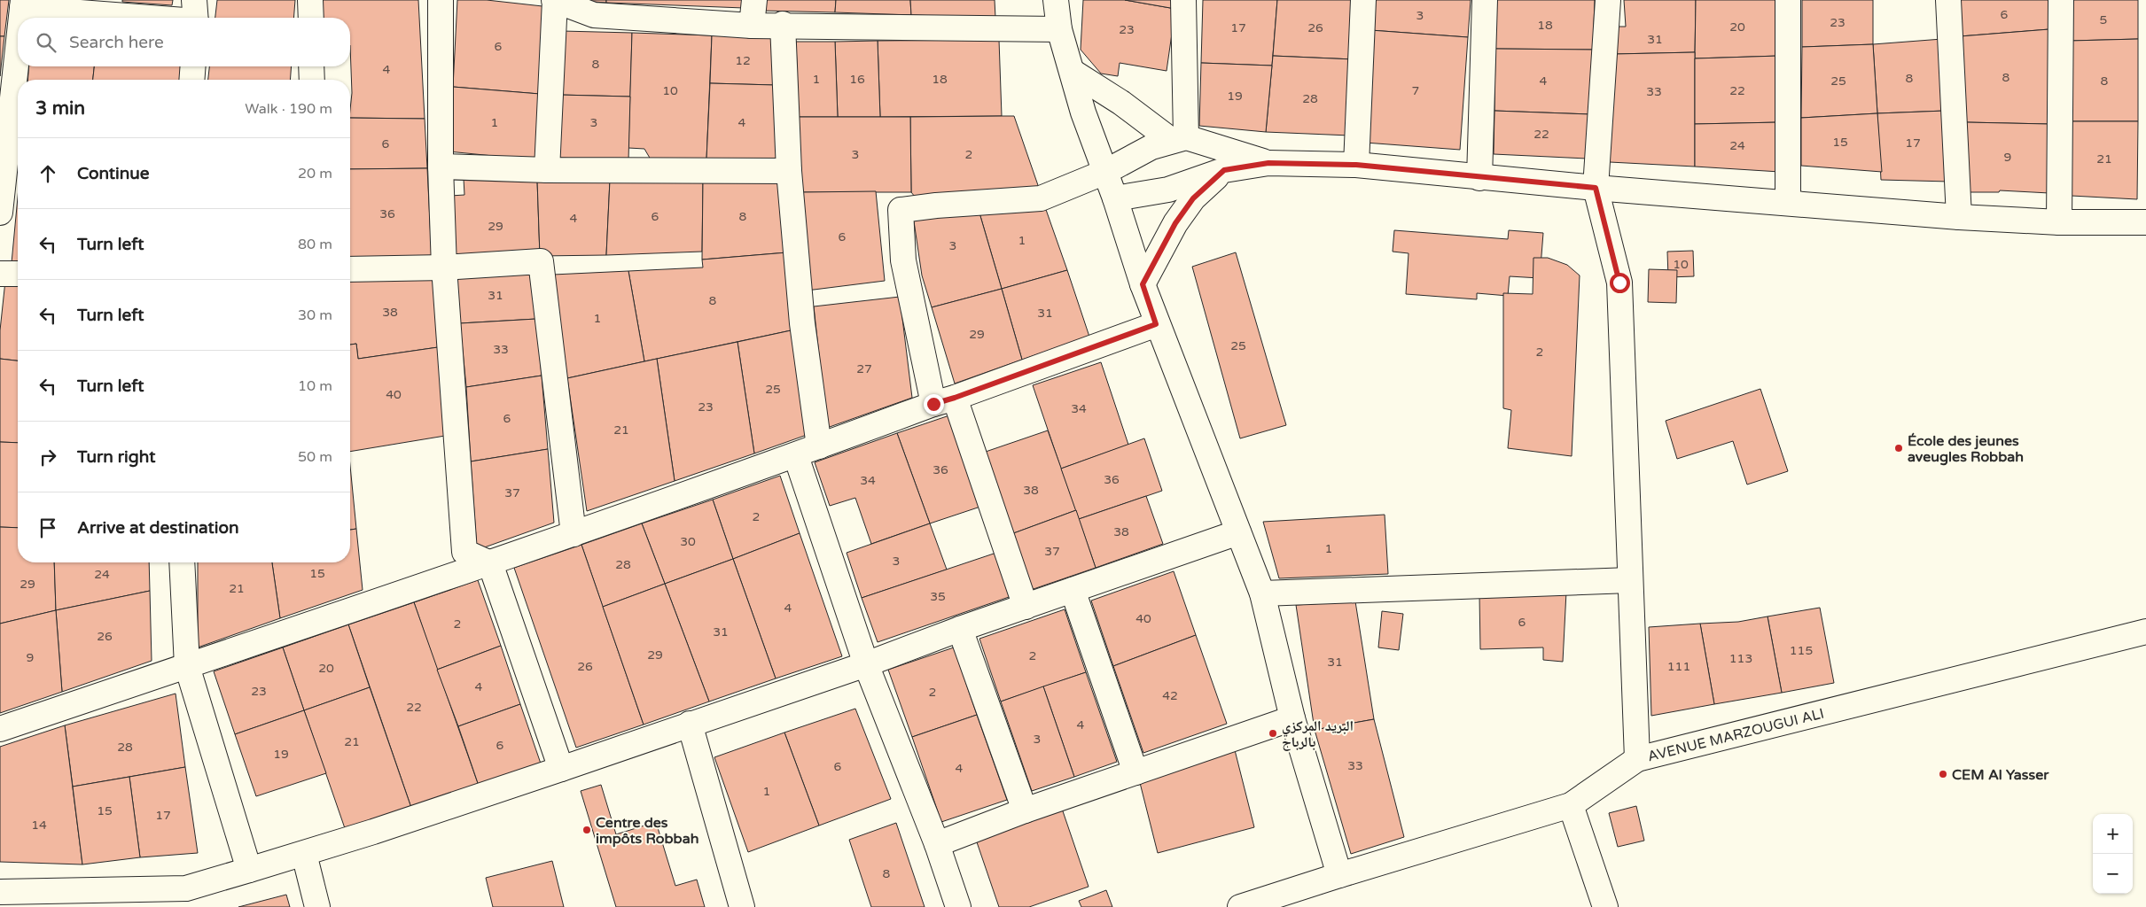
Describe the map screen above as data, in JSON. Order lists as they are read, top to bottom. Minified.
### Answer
{"streets":{"street":["AVENUE MARZOUGUI ALI"]},"places":["École des jeunes aveugles Robbah","البريد المركزي بالرباح","CEM Al Yasser","Centre des impôts Robbah"],"house_numbers":["6","3","5","23","18","20","17","26","23","31","6","12","8","4","8","8","1","16","18","4","25","8","10","7","22","33","19","28","1","3","4","22","15","17","6","24","3","2","9","21","36","6","8","4","29","6","1","3","10","31","8","38","31","1","29","25","33","2","27","25","40","23","34","6","21","36","36","34","38","37","2","38","30","1","37","3","28","15","24","29","21","35","4","40","6","2","31","26","115","29","2","9","113","31","26","111","20","4","23","2","42","22","4","3","21","6","28","19","33","6","4","1","15","17","14","8"],"page":{"search":"Search here","heading":["3 min","Walk · 190 m"],"list":[["Continue","20 m"],["Turn left","80 m"],["Turn left","30 m"],["Turn left","10 m"],["Turn right","50 m"],"Arrive at destination"],"map_buttons":["+","−"]}}
